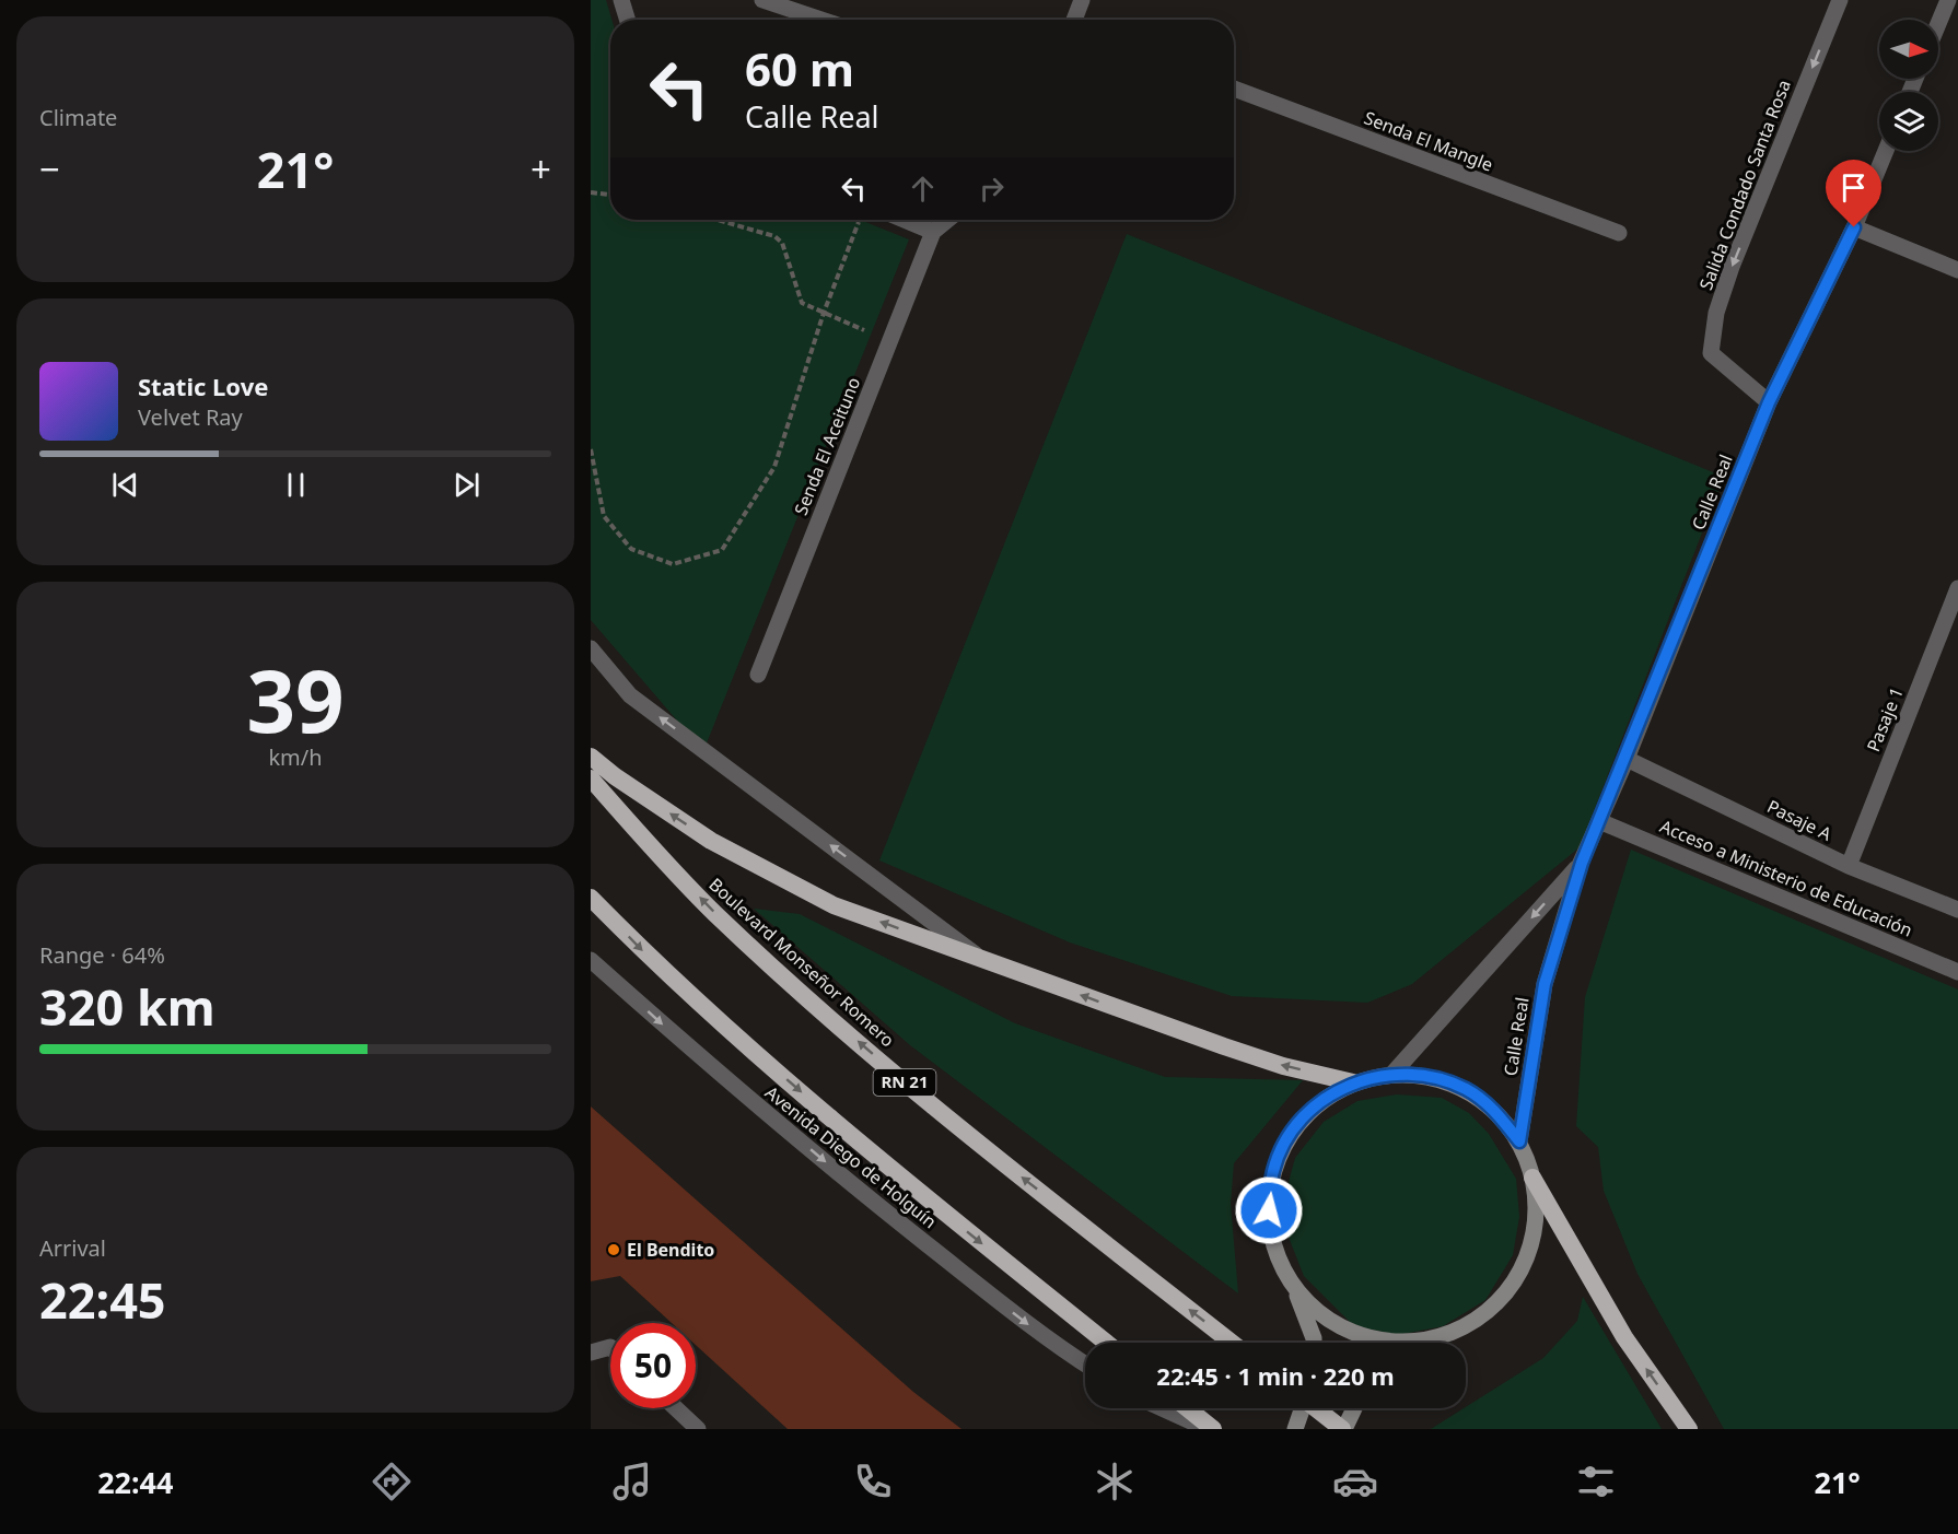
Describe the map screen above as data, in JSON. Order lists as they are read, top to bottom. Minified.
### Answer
{"streets":{"highway":["Boulevard Monseñor Romero","RN 21"],"street":["Senda El Mangle","Salida Condado Santa Rosa","Senda El Aceituno","Calle Real","Pasaje 1","Pasaje A","Acceso a Ministerio de Educación","Avenida Diego de Holguín"]},"crossings":[["Salida Condado Santa Rosa","Calle Real"],["Calle Real","Pasaje A"],["Calle Real","Acceso a Ministerio de Educación"],["Pasaje 1","Pasaje A"]],"one_way":["Salida Condado Santa Rosa","Avenida Diego de Holguín"],"places":["El Bendito"],"north":"right","page":{"tile":["Climate",["39","km/h"],["Range · 64%","320 km"],["Arrival","22:45"]],"turn":["60 m","Calle Real"],"heat":["−","21°","+"],"song":["Static Love","Velvet Ray"],"limit":"50","trip":"22:45 · 1 min · 220 m","tabs":["22:44","21°"]}}
